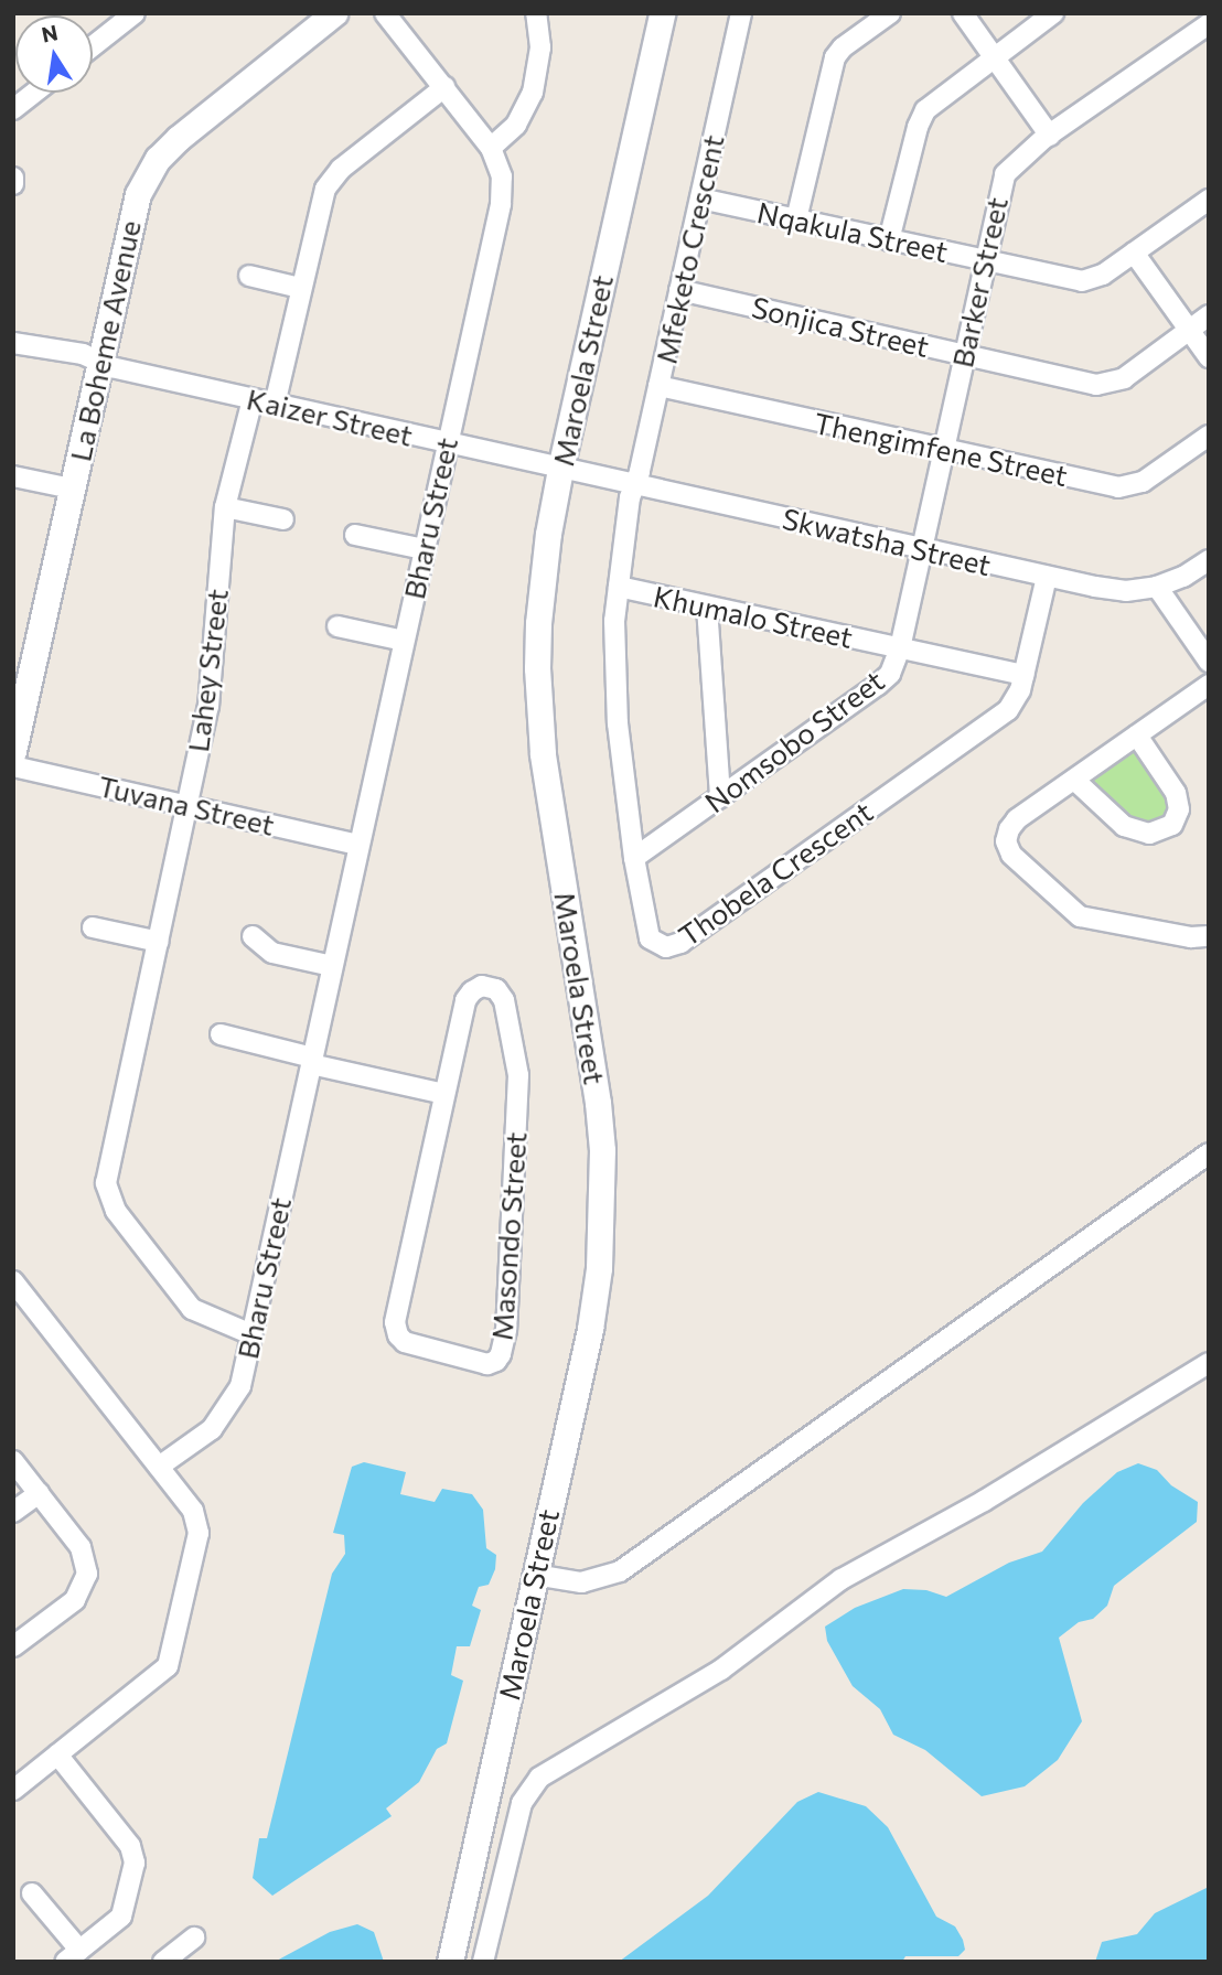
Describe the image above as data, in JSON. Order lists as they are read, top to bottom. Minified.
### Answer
{"streets":{"street":["Nqakula Street","Mfeketo Crescent","Barker Street","Sonjica Street","La Boheme Avenue","Maroela Street","Kaizer Street","Thengimfene Street","Bharu Street","Skwatsha Street","Khumalo Street","Lahey Street","Nomsobo Street","Tuvana Street","Thobela Crescent","Masondo Street"]},"crossings":[["Nqakula Street","Mfeketo Crescent"],["Nqakula Street","Barker Street"],["Mfeketo Crescent","Sonjica Street"],["Mfeketo Crescent","Thengimfene Street"],["Mfeketo Crescent","Skwatsha Street"],["Mfeketo Crescent","Thobela Crescent"],["Barker Street","Sonjica Street"],["Barker Street","Thengimfene Street"],["Barker Street","Skwatsha Street"],["Barker Street","Nomsobo Street"],["La Boheme Avenue","Kaizer Street"],["Maroela Street","Kaizer Street"],["Maroela Street","Skwatsha Street"],["Kaizer Street","Bharu Street"],["Kaizer Street","Skwatsha Street"],["Kaizer Street","Lahey Street"],["Bharu Street","Lahey Street"],["Bharu Street","Tuvana Street"],["Skwatsha Street","Nomsobo Street"],["Skwatsha Street","Thobela Crescent"],["Khumalo Street","Nomsobo Street"],["Khumalo Street","Thobela Crescent"],["Lahey Street","Tuvana Street"],["Nomsobo Street","Thobela Crescent"]],"north":"top"}
